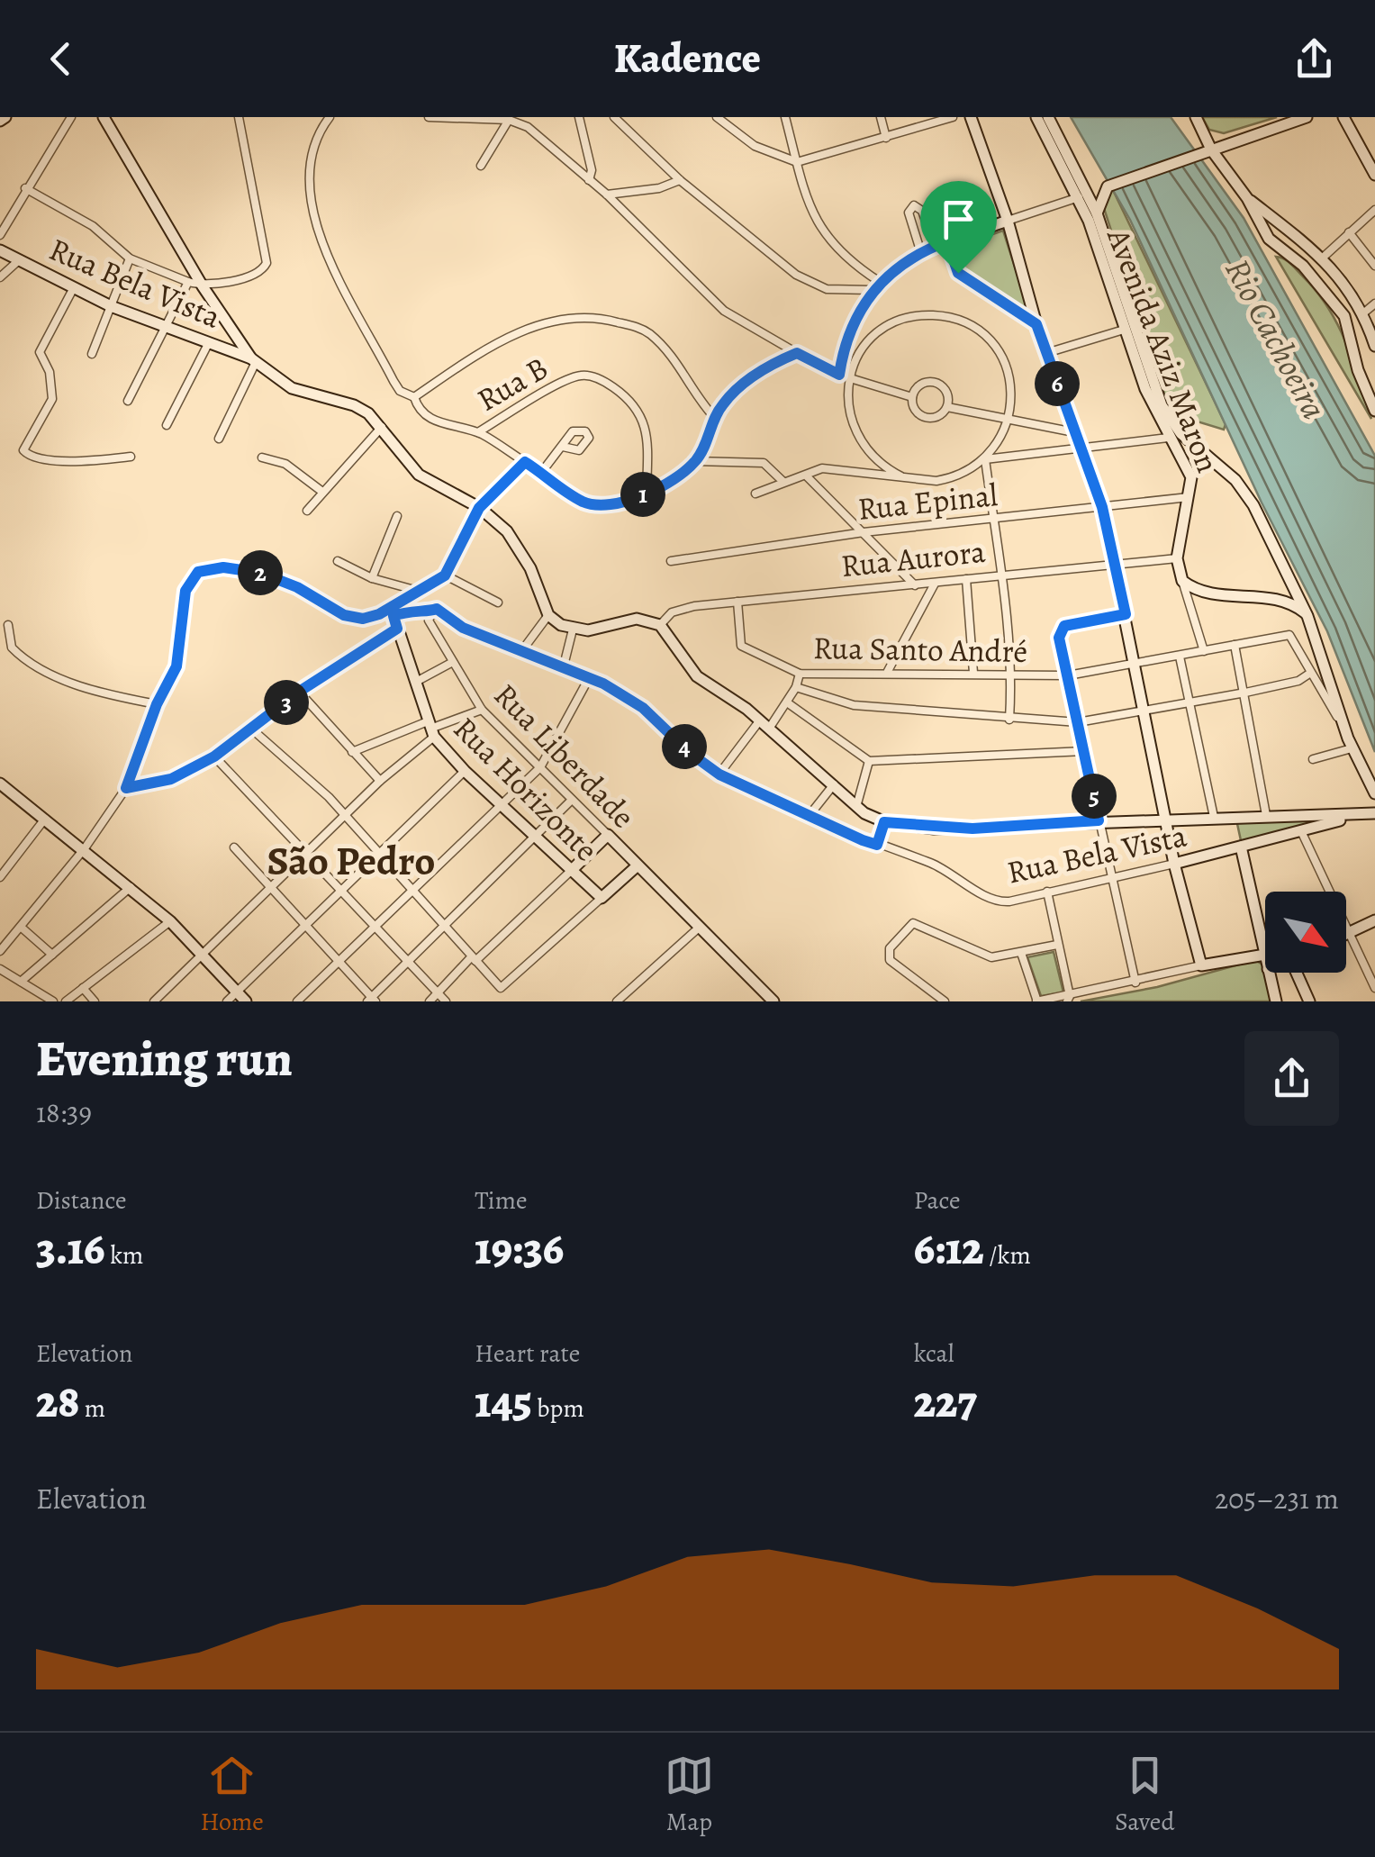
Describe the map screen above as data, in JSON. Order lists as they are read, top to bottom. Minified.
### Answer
{"streets":{"main road":["Rua Bela Vista","Avenida Aziz Maron","Rua Liberdade","Rua Horizonte"],"street":["Rua B","Rua Epinal","Rua Aurora","Rua Santo André"]},"crossings":[["Rua Bela Vista","Rua Liberdade"],["Avenida Aziz Maron","Rua Epinal"],["Avenida Aziz Maron","Rua Aurora"],["Rua Aurora","Rua Santo André"]],"districts":["São Pedro"],"water":["Rio Cachoeira"],"north":"bottom right","page":{"header":"Kadence","pins":["6","1","2","3","4","5"],"heading":["Evening run","18:39"],"stats":[["Distance","3.16 km"],["Time","19:36"],["Pace","6:12 /km"],["Elevation","28 m"],["Heart rate","145 bpm"],["kcal","227"]],"chart":["Elevation","205–231 m"],"tabs":["Home","Map","Saved"]}}
